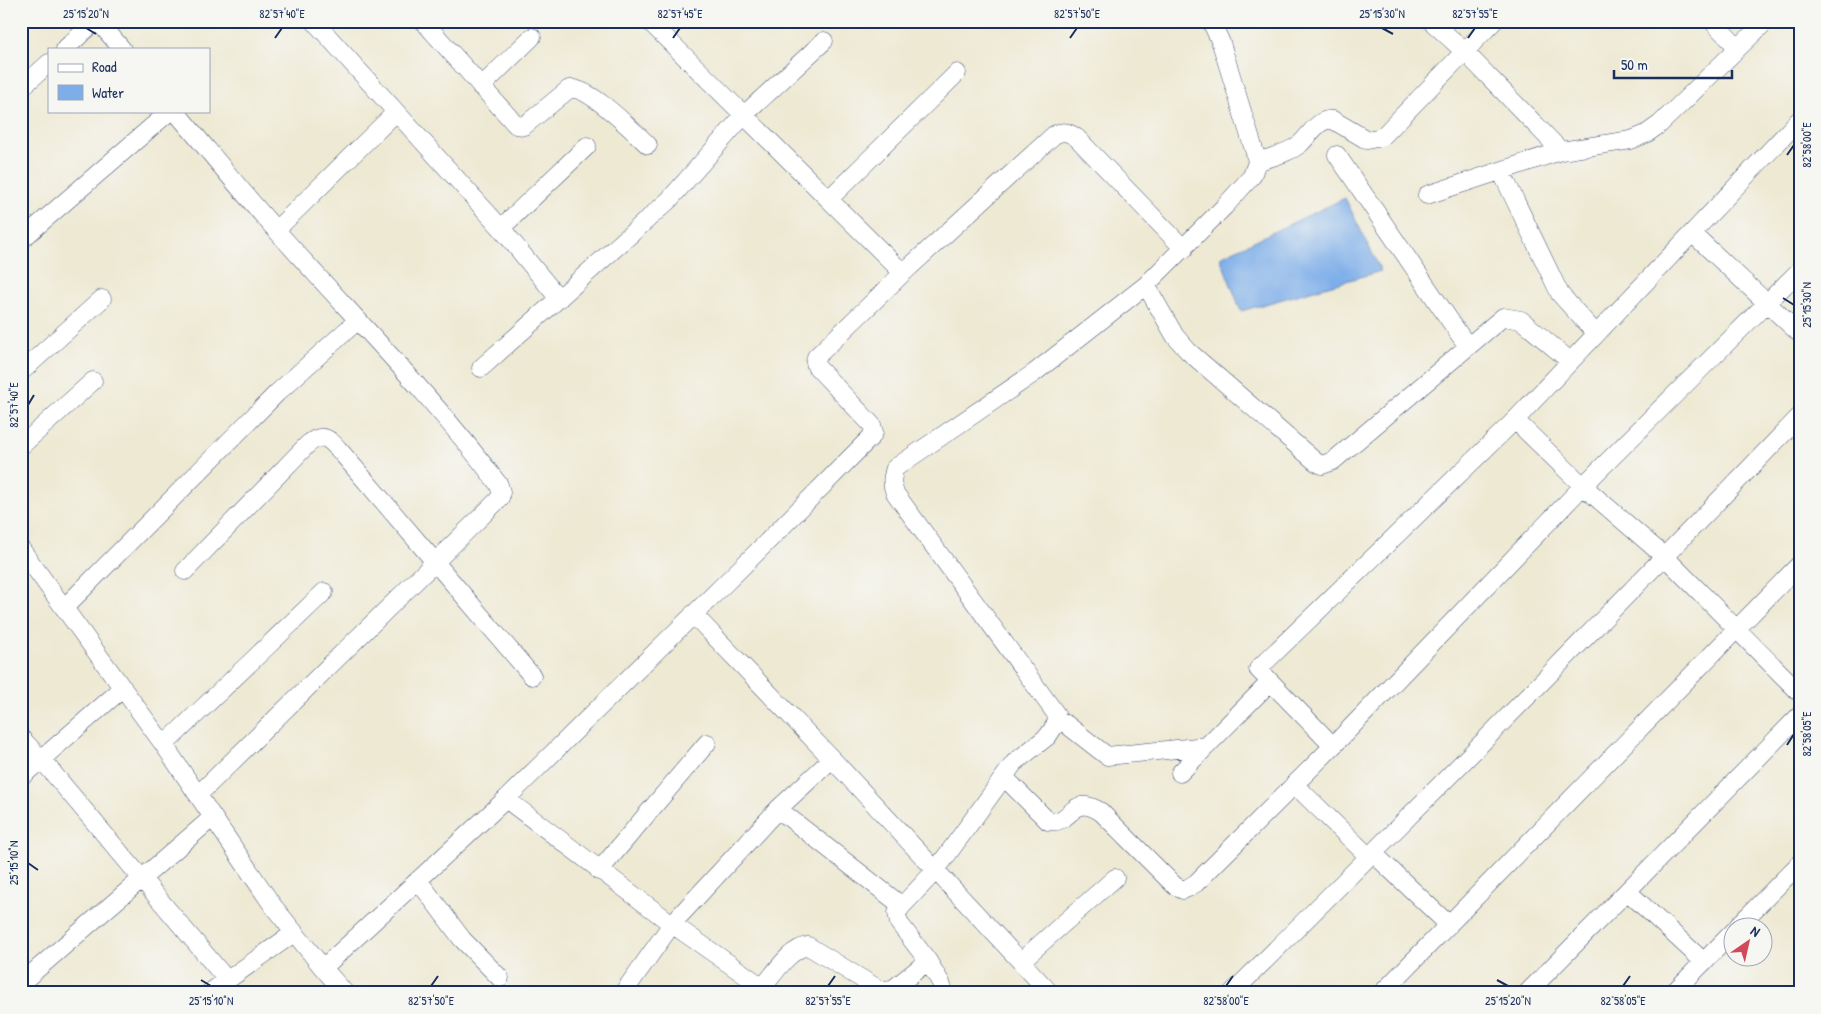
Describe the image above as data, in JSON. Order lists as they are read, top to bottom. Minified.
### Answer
{"legend":["Road","Water"],"scale_bar":"50 m","north":"top right","coordinates":["25°15'20\"N","82°57'40\"E","82°57'45\"E","82°57'50\"E","25°15'30\"N","82°57'55\"E","82°58'00\"E","82°58'05\"E","25°15'10\"N"]}
